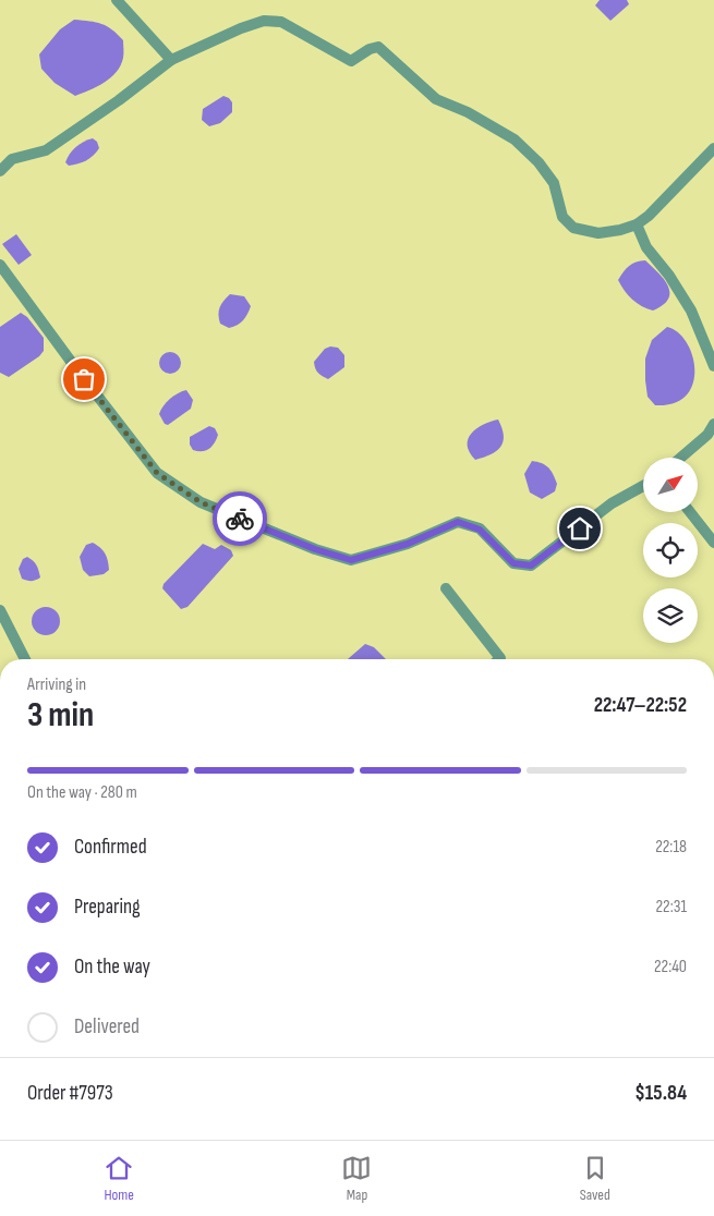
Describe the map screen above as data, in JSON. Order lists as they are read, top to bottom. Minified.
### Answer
{"north":"top right","page":{"heading":["3 min","Arriving in","22:47–22:52"],"panel":["Order #7973","$15.84"],"bar":"On the way · 280 m","list":[["Confirmed","22:18"],["Preparing","22:31"],["On the way","22:40"],"Delivered"],"tabs":["Home","Map","Saved"]}}
